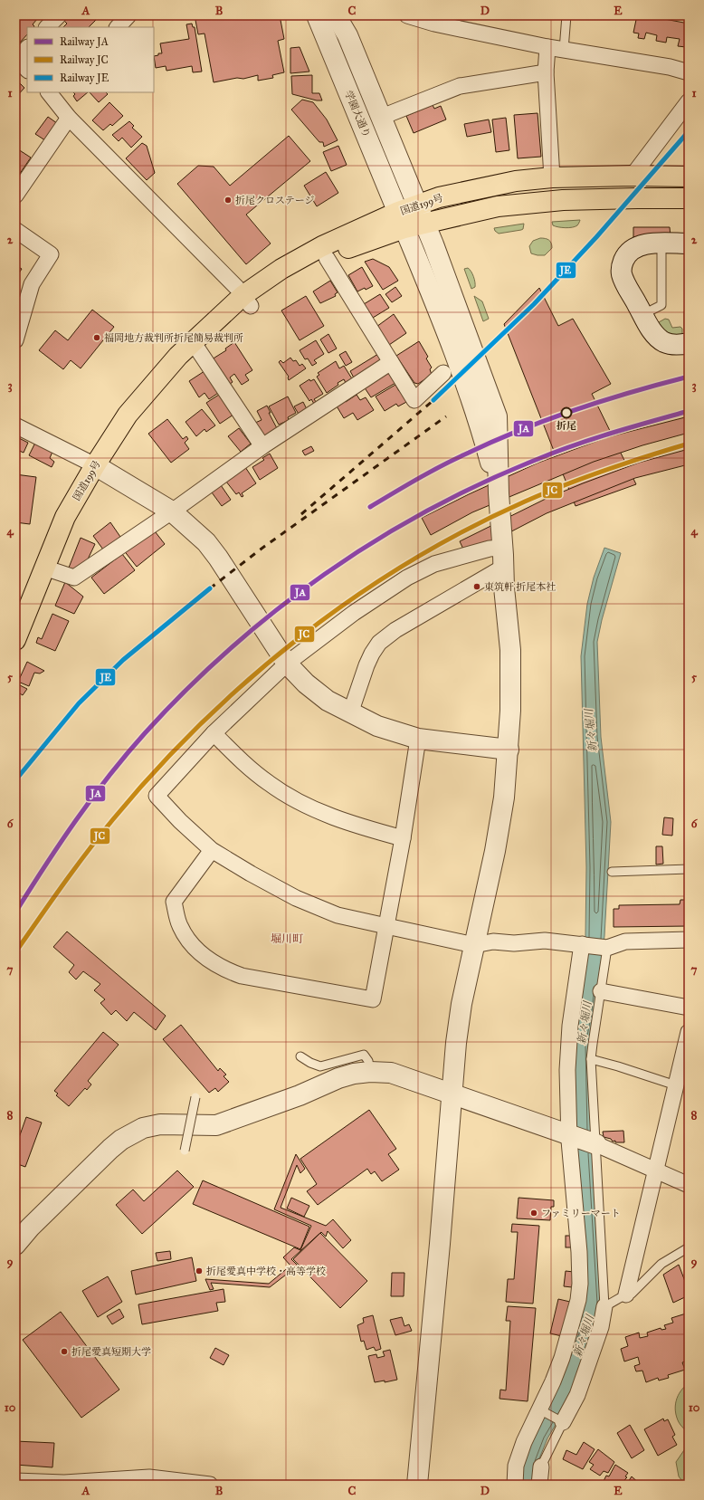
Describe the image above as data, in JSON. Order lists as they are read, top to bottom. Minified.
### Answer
{"streets":{"highway":["国道199号"],"street":["学園大通り"]},"crossings":[["学園大通り","国道199号"]],"districts":["堀川町"],"water":["新々堀川"],"places":["折尾クロステージ","福岡地方裁判所折尾簡易裁判所","折尾","東筑軒 折尾本社","ファミリーマート","折尾愛真中学校・高等学校","折尾愛真短期大学"],"lines":["rail line JE","rail line JA","rail line JC"],"legend":["Railway JA","Railway JC","Railway JE"],"grid":{"columns":["A","B","C","D","E"],"rows":["1","2","3","4","5","6","7","8","9","10"]}}
